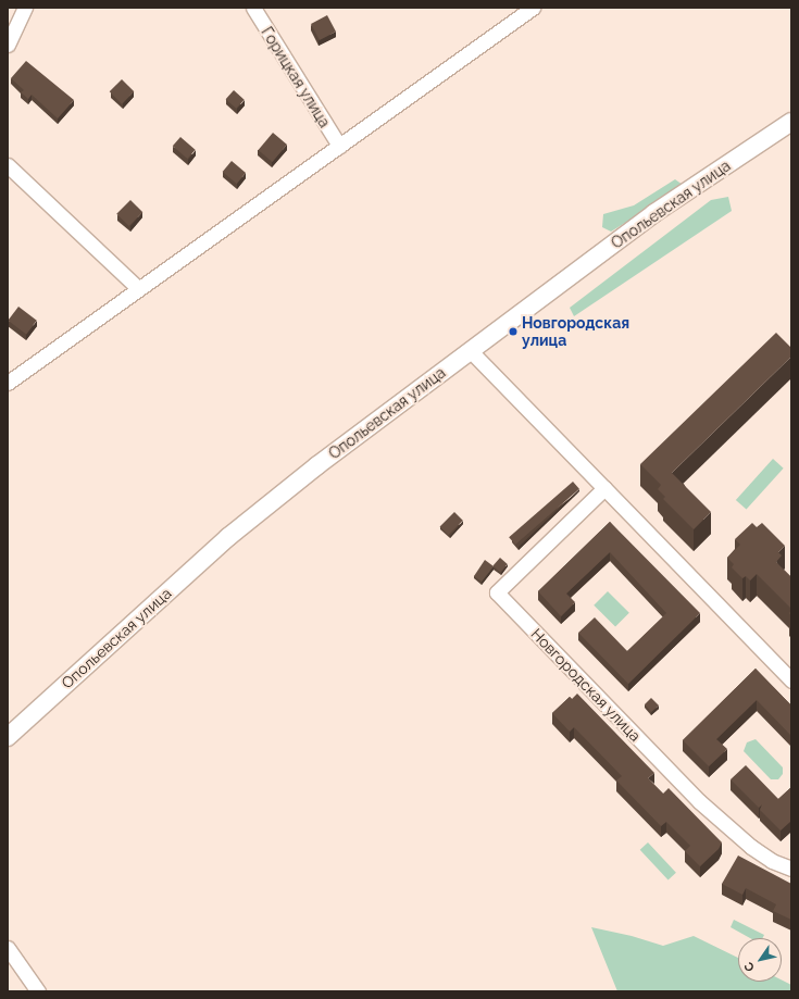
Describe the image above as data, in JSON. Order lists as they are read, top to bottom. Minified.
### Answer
{"streets":{"street":["Горицкая улица","Опольевская улица","Новгородская улица"]},"places":["Новгородская улица"],"north":"bottom left"}
